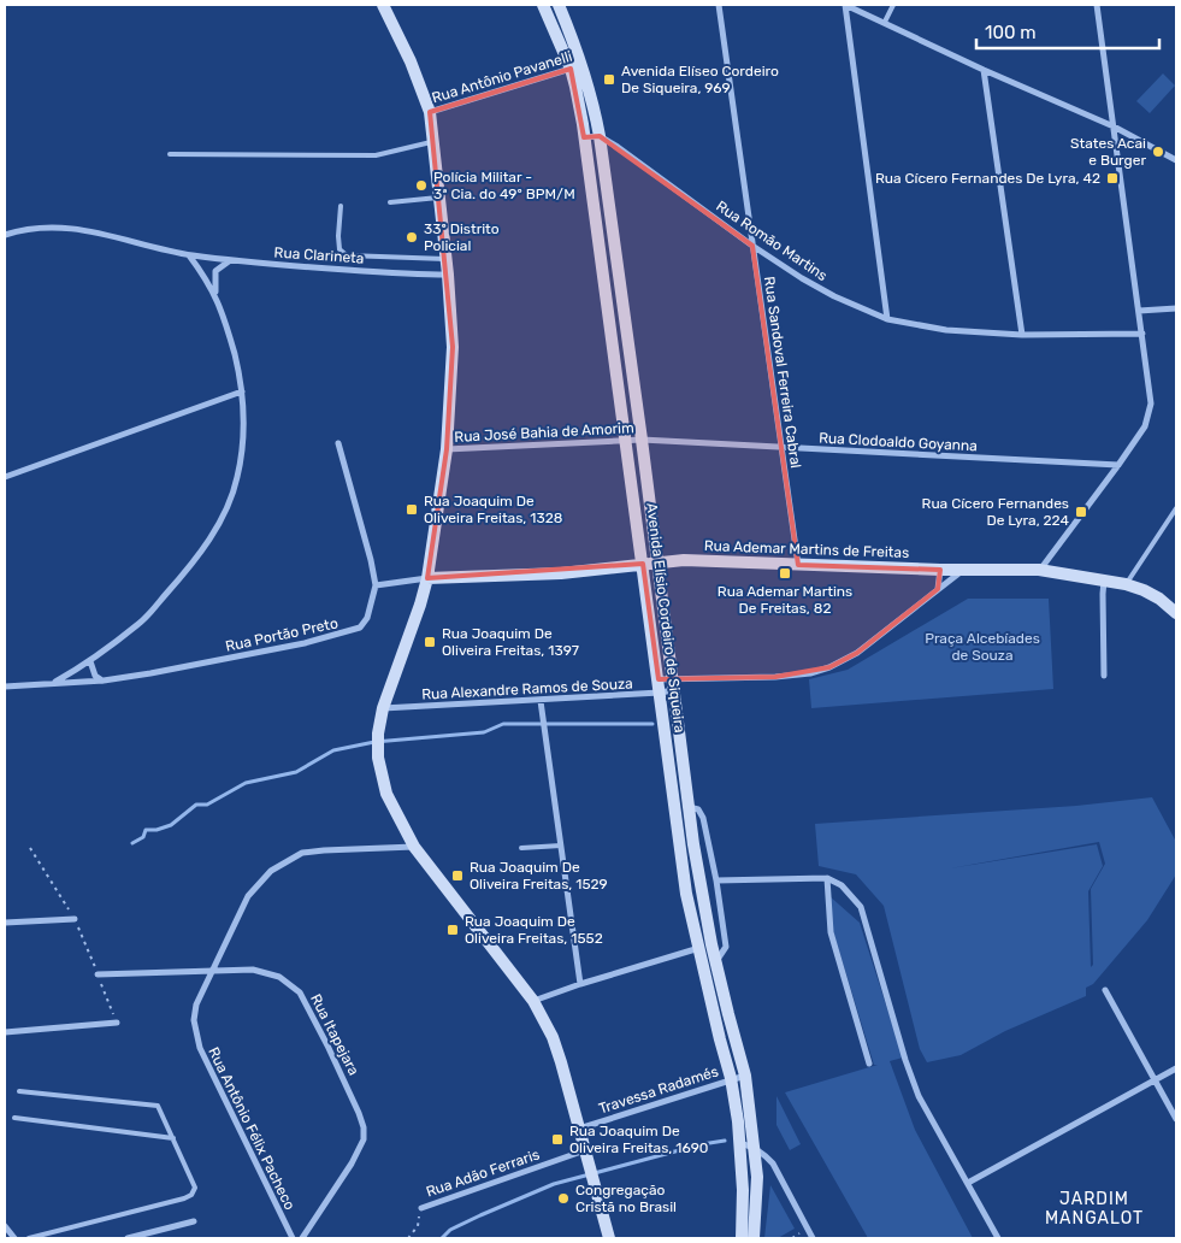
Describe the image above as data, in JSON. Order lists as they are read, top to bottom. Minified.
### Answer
{"streets":{"main road":["Rua Ademar Martins de Freitas","Avenida Elísio Cordeiro de Siqueira"],"street":["Rua Antônio Pavanelli","Rua Romão Martins","Rua Clarineta","Rua Sandoval Ferreira Cabral","Rua José Bahia de Amorim","Rua Clodoaldo Goyanna","Rua Portão Preto","Rua Alexandre Ramos de Souza","Rua Itapejara","Travessa Radamés","Rua Antônio Félix Pacheco","Rua Adão Ferraris"]},"crossings":[["Rua Antônio Pavanelli","Avenida Elísio Cordeiro de Siqueira"],["Rua Romão Martins","Rua Sandoval Ferreira Cabral"],["Rua Romão Martins","Avenida Elísio Cordeiro de Siqueira"],["Rua Sandoval Ferreira Cabral","Rua Clodoaldo Goyanna"],["Rua Sandoval Ferreira Cabral","Rua Ademar Martins de Freitas"],["Rua José Bahia de Amorim","Rua Clodoaldo Goyanna"],["Rua José Bahia de Amorim","Avenida Elísio Cordeiro de Siqueira"],["Rua Clodoaldo Goyanna","Avenida Elísio Cordeiro de Siqueira"],["Rua Ademar Martins de Freitas","Avenida Elísio Cordeiro de Siqueira"],["Avenida Elísio Cordeiro de Siqueira","Rua Alexandre Ramos de Souza"],["Avenida Elísio Cordeiro de Siqueira","Travessa Radamés"],["Rua Itapejara","Rua Antônio Félix Pacheco"]],"districts":["JARDIM MANGALOT"],"parks":["Praça Alcebíades de Souza"],"places":{"transit":["Avenida Elíseo Cordeiro De Siqueira, 969","Rua Cícero Fernandes De Lyra, 42","Rua Joaquim De Oliveira Freitas, 1328","Rua Cícero Fernandes De Lyra, 224","Rua Ademar Martins De Freitas, 82","Rua Joaquim De Oliveira Freitas, 1397","Rua Joaquim De Oliveira Freitas, 1529","Rua Joaquim De Oliveira Freitas, 1552","Rua Joaquim De Oliveira Freitas, 1690"],"other":["States Acai e Burger","Polícia Militar - 3ª Cia. do 49º BPM/M","33º Distrito Policial","Congregação Cristã no Brasil"]},"scale_bar":"100 m"}
